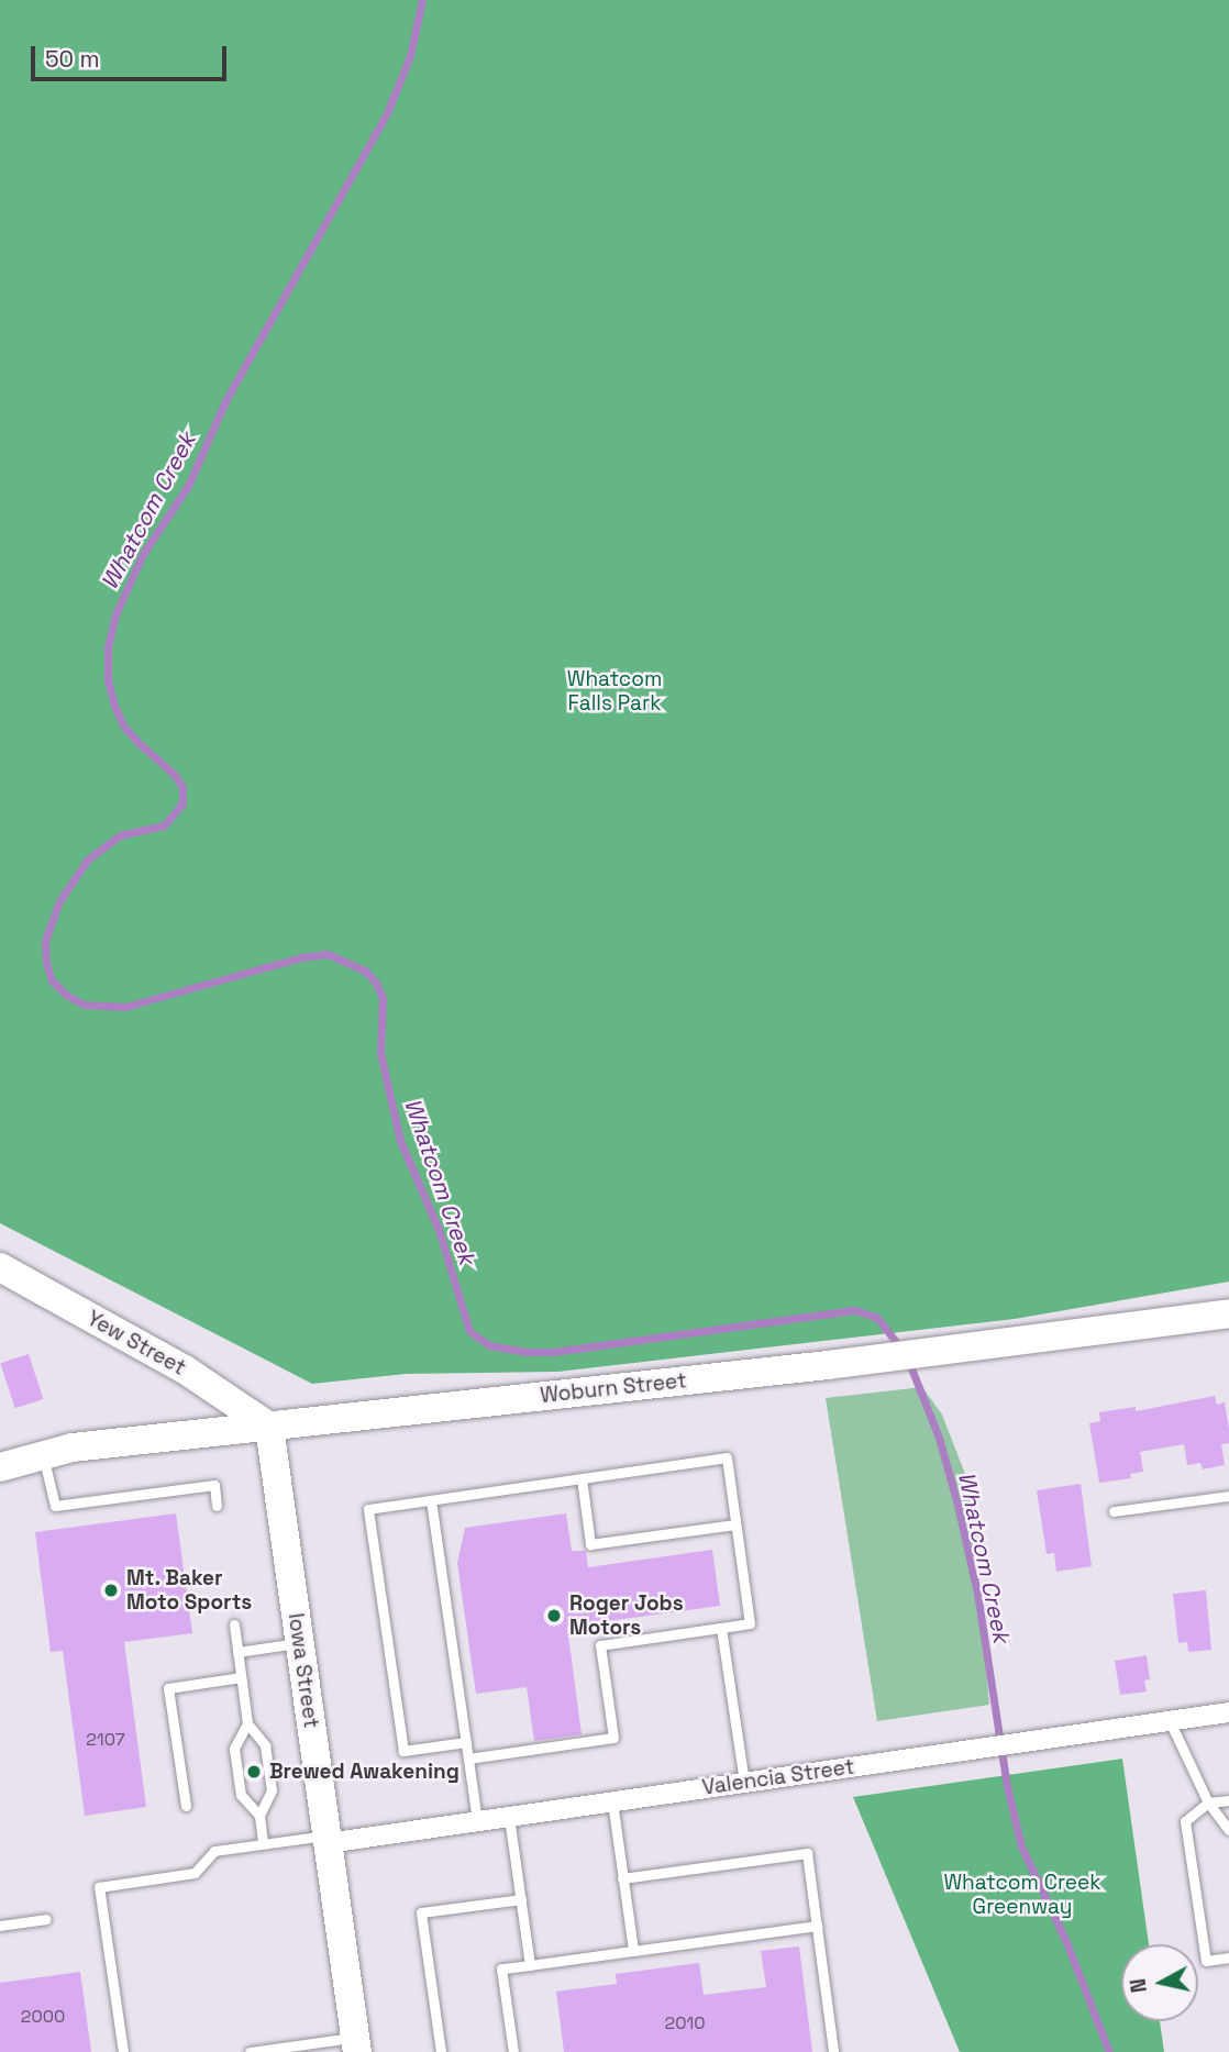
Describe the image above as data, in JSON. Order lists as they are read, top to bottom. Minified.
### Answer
{"streets":{"street":["Yew Street","Woburn Street","Iowa Street","Valencia Street"]},"crossings":[["Yew Street","Woburn Street"],["Yew Street","Iowa Street"],["Woburn Street","Iowa Street"],["Iowa Street","Valencia Street"]],"water":["Whatcom Creek"],"parks":["Whatcom Falls Park","Whatcom Creek Greenway"],"places":["Mt. Baker Moto Sports","Roger Jobs Motors","Brewed Awakening"],"house_numbers":["2107","2000","2010"],"scale_bar":"50 m","north":"left"}
